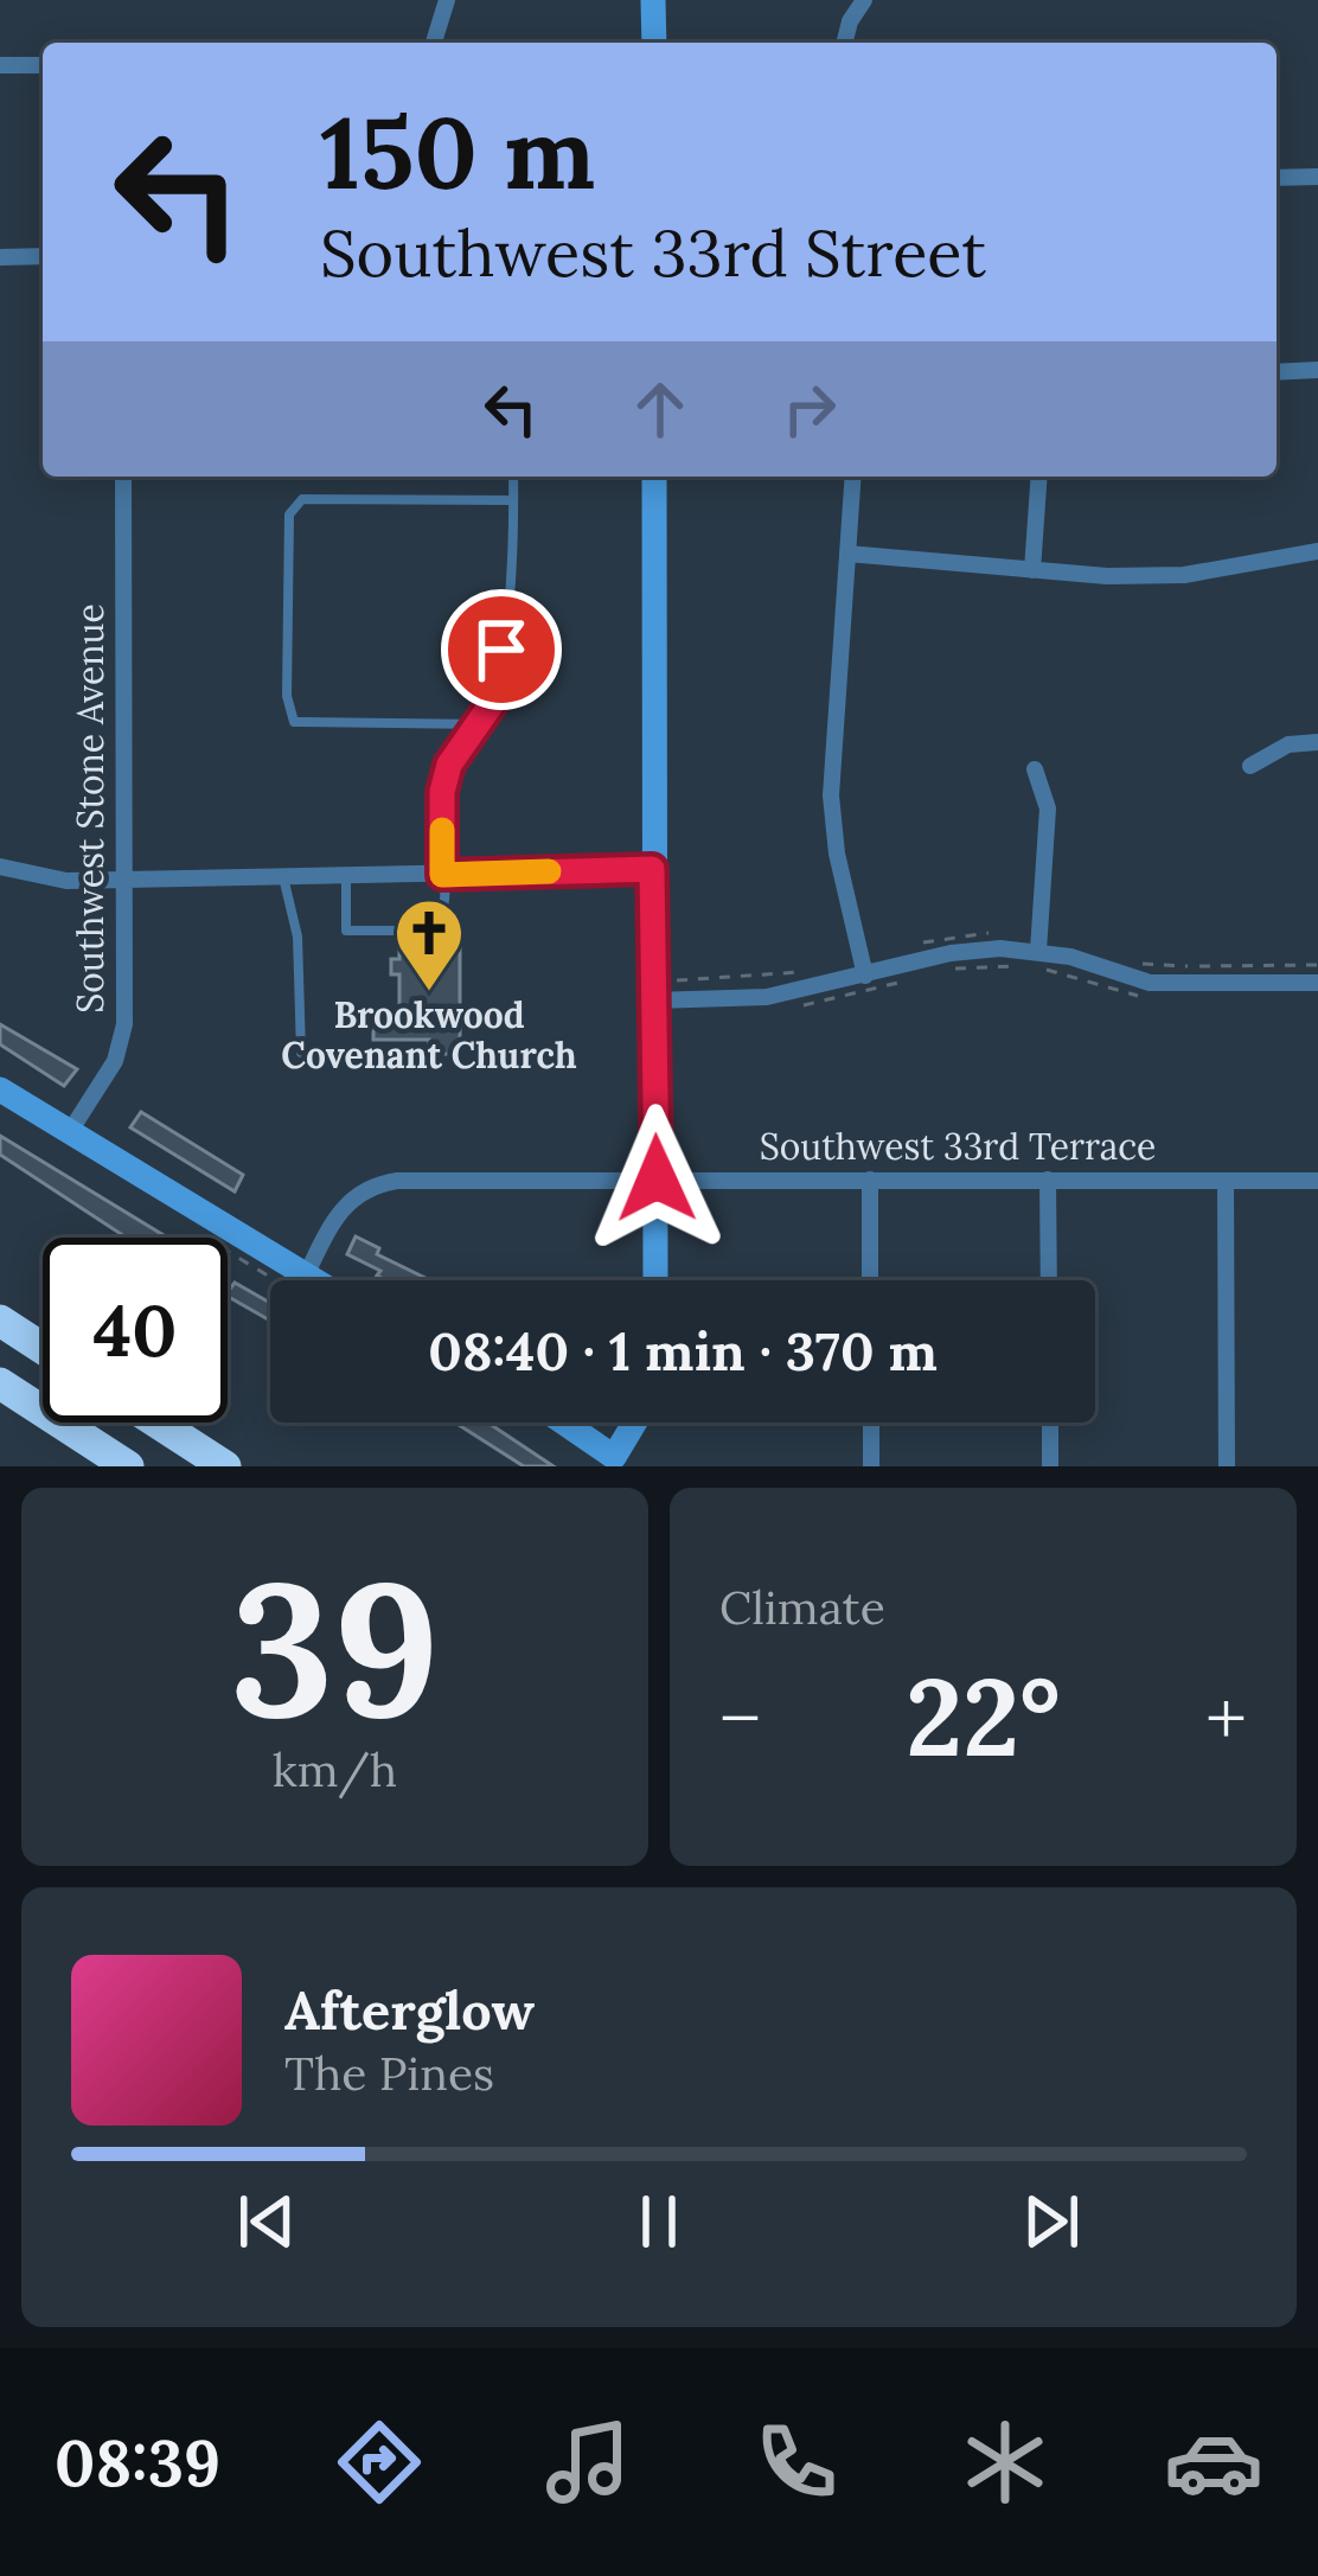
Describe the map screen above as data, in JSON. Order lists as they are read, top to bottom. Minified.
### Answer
{"streets":{"street":["Southwest Stone Avenue","Southwest 33rd Terrace"]},"places":{"church":["Brookwood Covenant Church"]},"page":{"turn":["150 m","Southwest 33rd Street"],"limit":"40","trip":"08:40 · 1 min · 370 m","tile":[["39","km/h"],"Climate"],"heat":["−","22°","+"],"song":["Afterglow","The Pines"],"tabs":"08:39"}}
